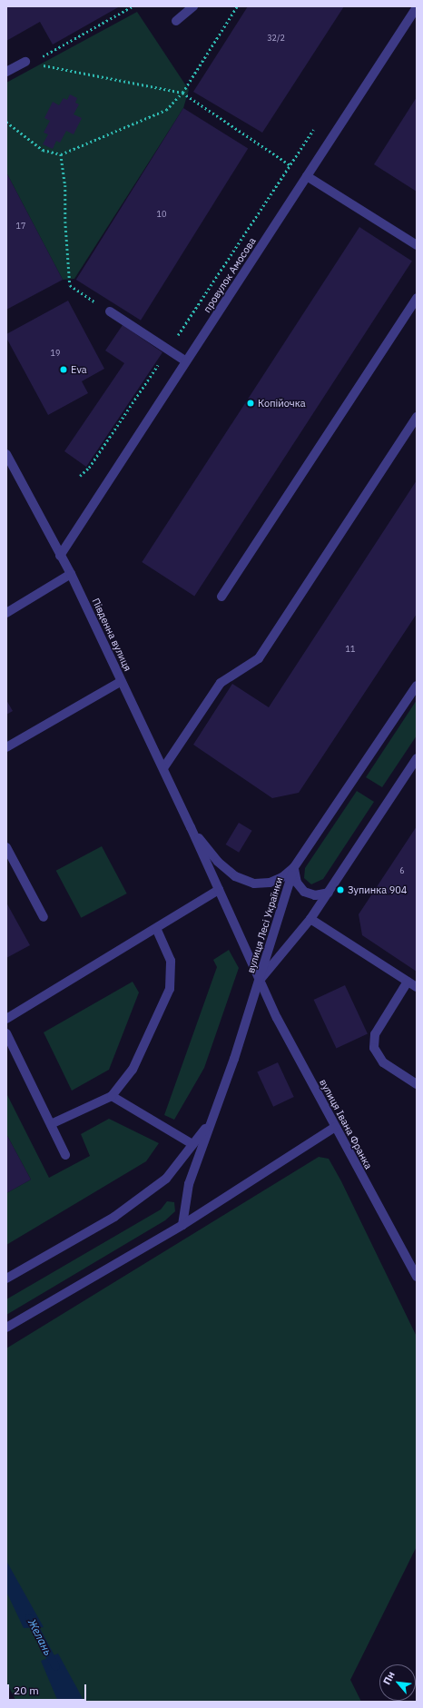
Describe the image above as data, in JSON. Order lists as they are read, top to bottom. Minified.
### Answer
{"streets":{"street":["провулок Амосова","Південна вулиця","вулиця Лесі Українки","вулиця Івана Франка"]},"crossings":[["провулок Амосова","Південна вулиця"],["Південна вулиця","вулиця Лесі Українки"],["Південна вулиця","вулиця Івана Франка"],["вулиця Лесі Українки","вулиця Івана Франка"]],"water":["Желань"],"places":["Eva","Копійочка","Зупинка 904"],"house_numbers":["32/2","10","17","19","11","6"],"scale_bar":"20 m","north":"top left"}
